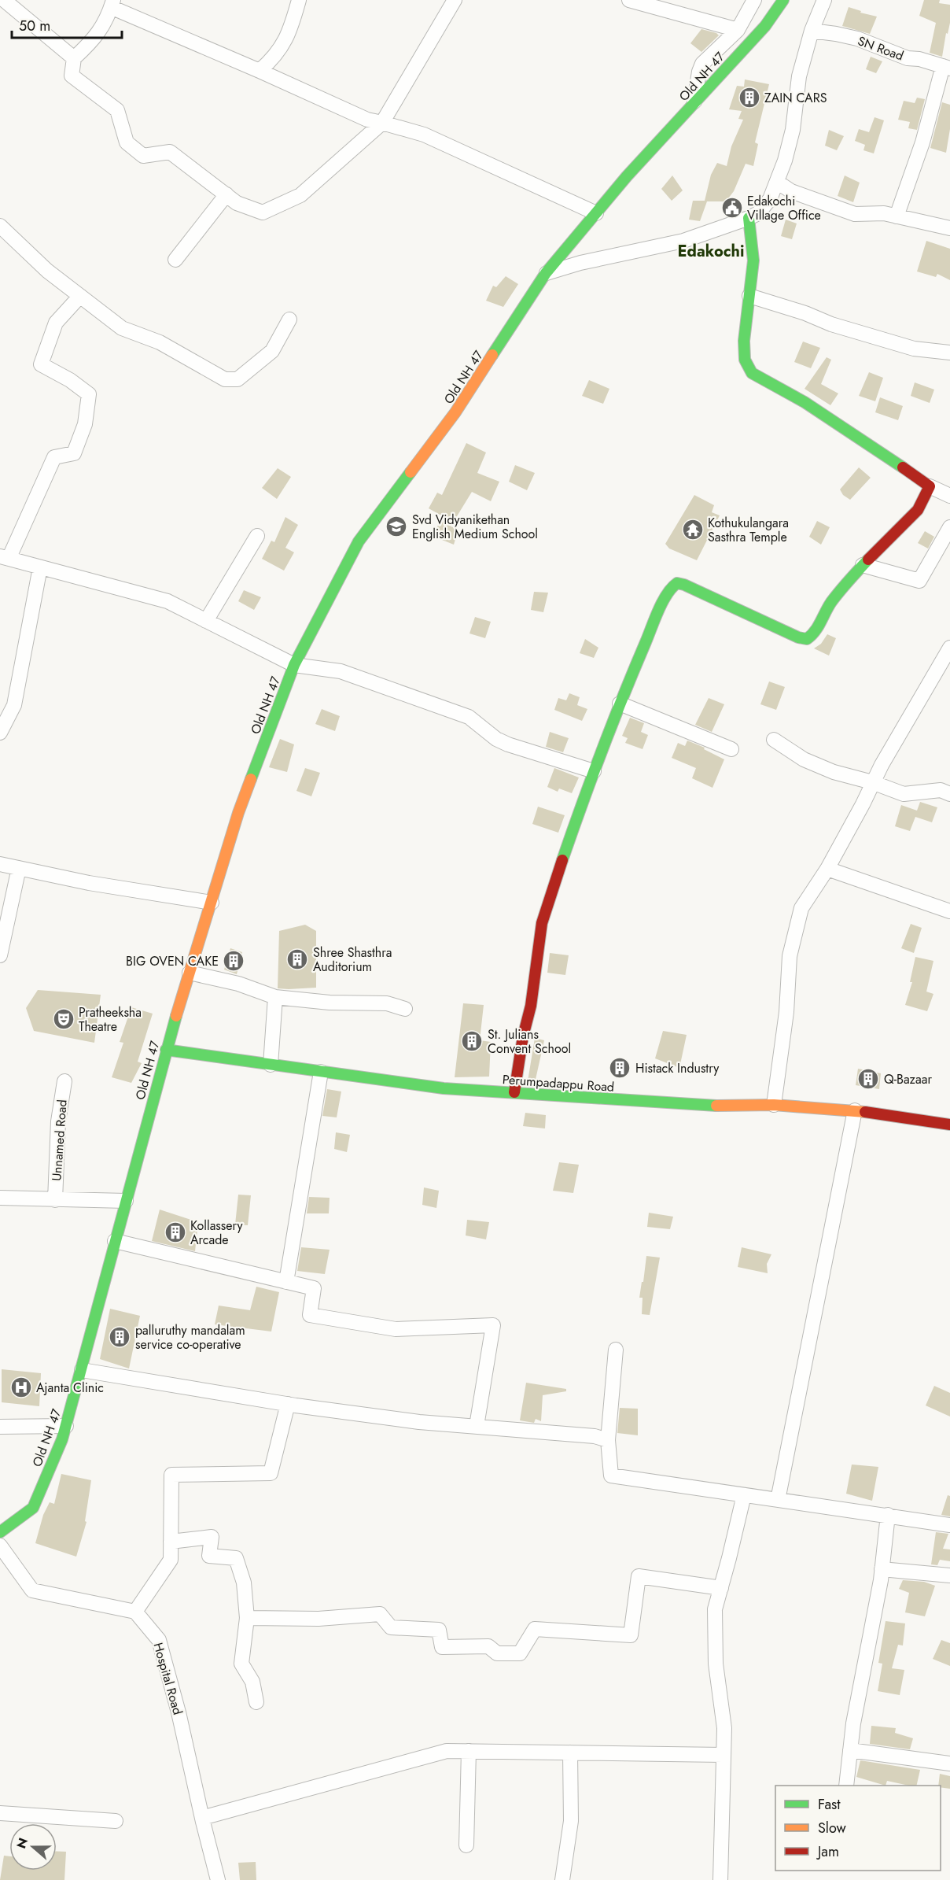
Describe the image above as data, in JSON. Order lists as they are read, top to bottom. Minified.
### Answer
{"streets":{"main road":["Old NH 47","Perumpadappu Road"],"street":["SN Road","Unnamed Road","Hospital Road"]},"crossings":[["Old NH 47","Perumpadappu Road"]],"districts":["Edakochi"],"places":{"building":["ZAIN CARS","Shree Shasthra Auditorium","BIG OVEN CAKE","St. Julians Convent School","Histack Industry","Q-Bazaar","Kollassery Arcade","palluruthy mandalam service co-operative"],"public building":["Edakochi Village Office"],"school or university":["Svd Vidyanikethan English Medium School"],"temple":["Kothukulangara Sasthra Temple"],"theatre":["Pratheeksha Theatre"],"hospital":["Ajanta Clinic"]},"legend":["Fast","Slow","Jam"],"scale_bar":"50 m","north":"left"}
